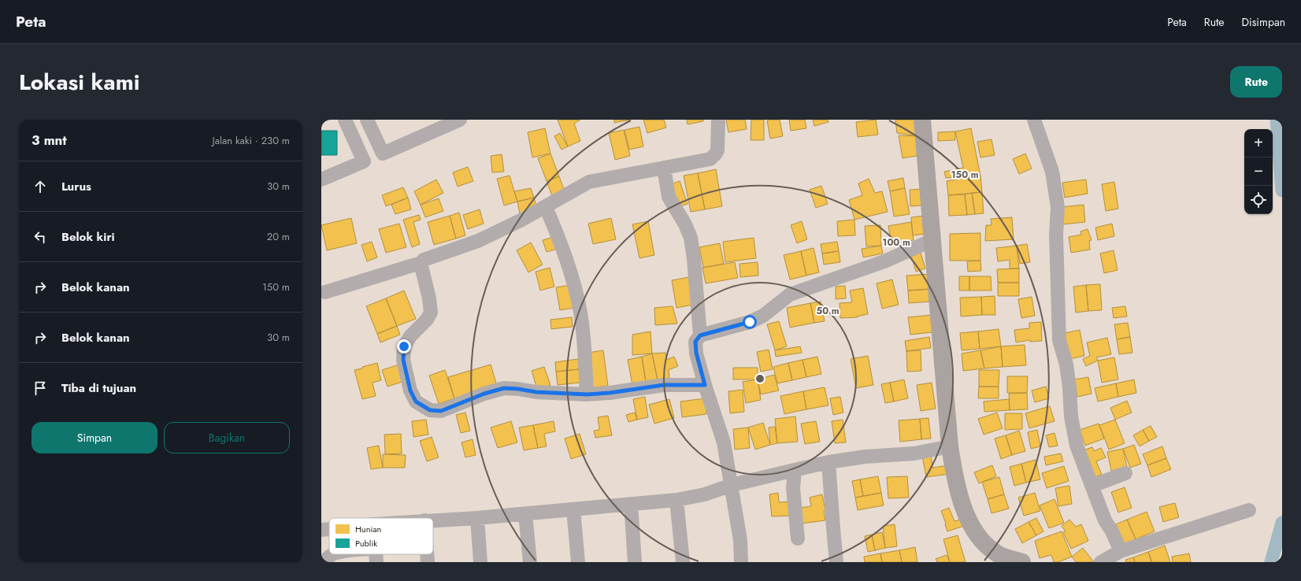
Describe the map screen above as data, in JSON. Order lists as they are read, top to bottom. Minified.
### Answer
{"legend":["Hunian","Publik"],"page":{"header":"Peta","nav":["Peta","Rute","Disimpan"],"title":"Lokasi kami","buttons":["Rute",["Simpan","Bagikan"]],"heading":["3 mnt","Jalan kaki · 230 m"],"map_buttons":["+","−"],"list":[["Lurus","30 m"],["Belok kiri","20 m"],["Belok kanan","150 m"],["Belok kanan","30 m"],"Tiba di tujuan"]},"rings":["150 m","100 m","50 m"]}
